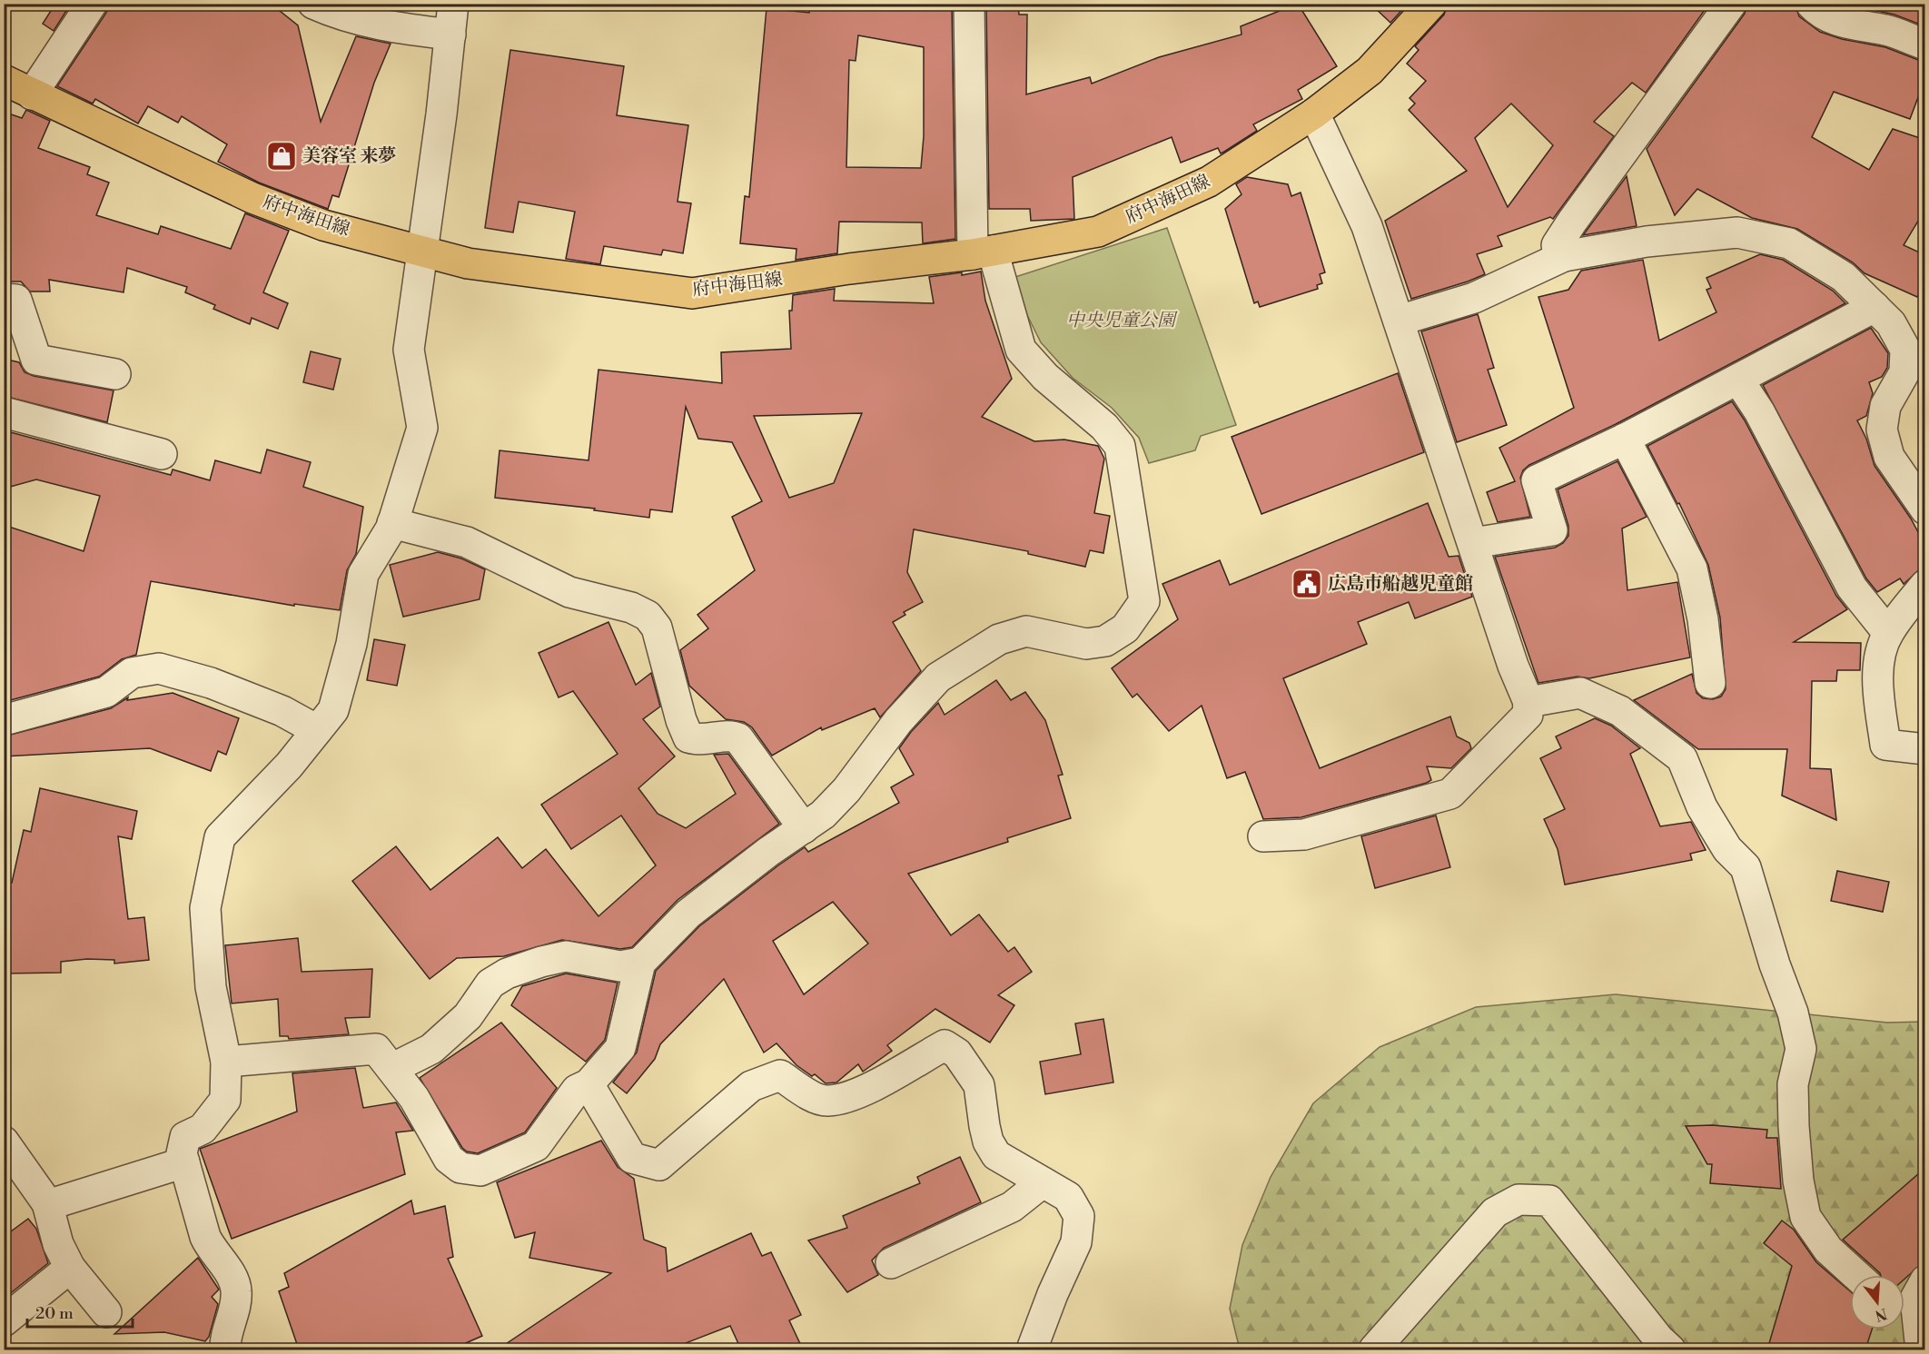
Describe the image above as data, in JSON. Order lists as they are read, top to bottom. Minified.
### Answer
{"streets":{"main road":["府中海田線"]},"parks":["中央児童公園"],"places":{"shop":["美容室 来夢"],"public building":["広島市船越児童館"]},"scale_bar":"20 m","north":"bottom"}
